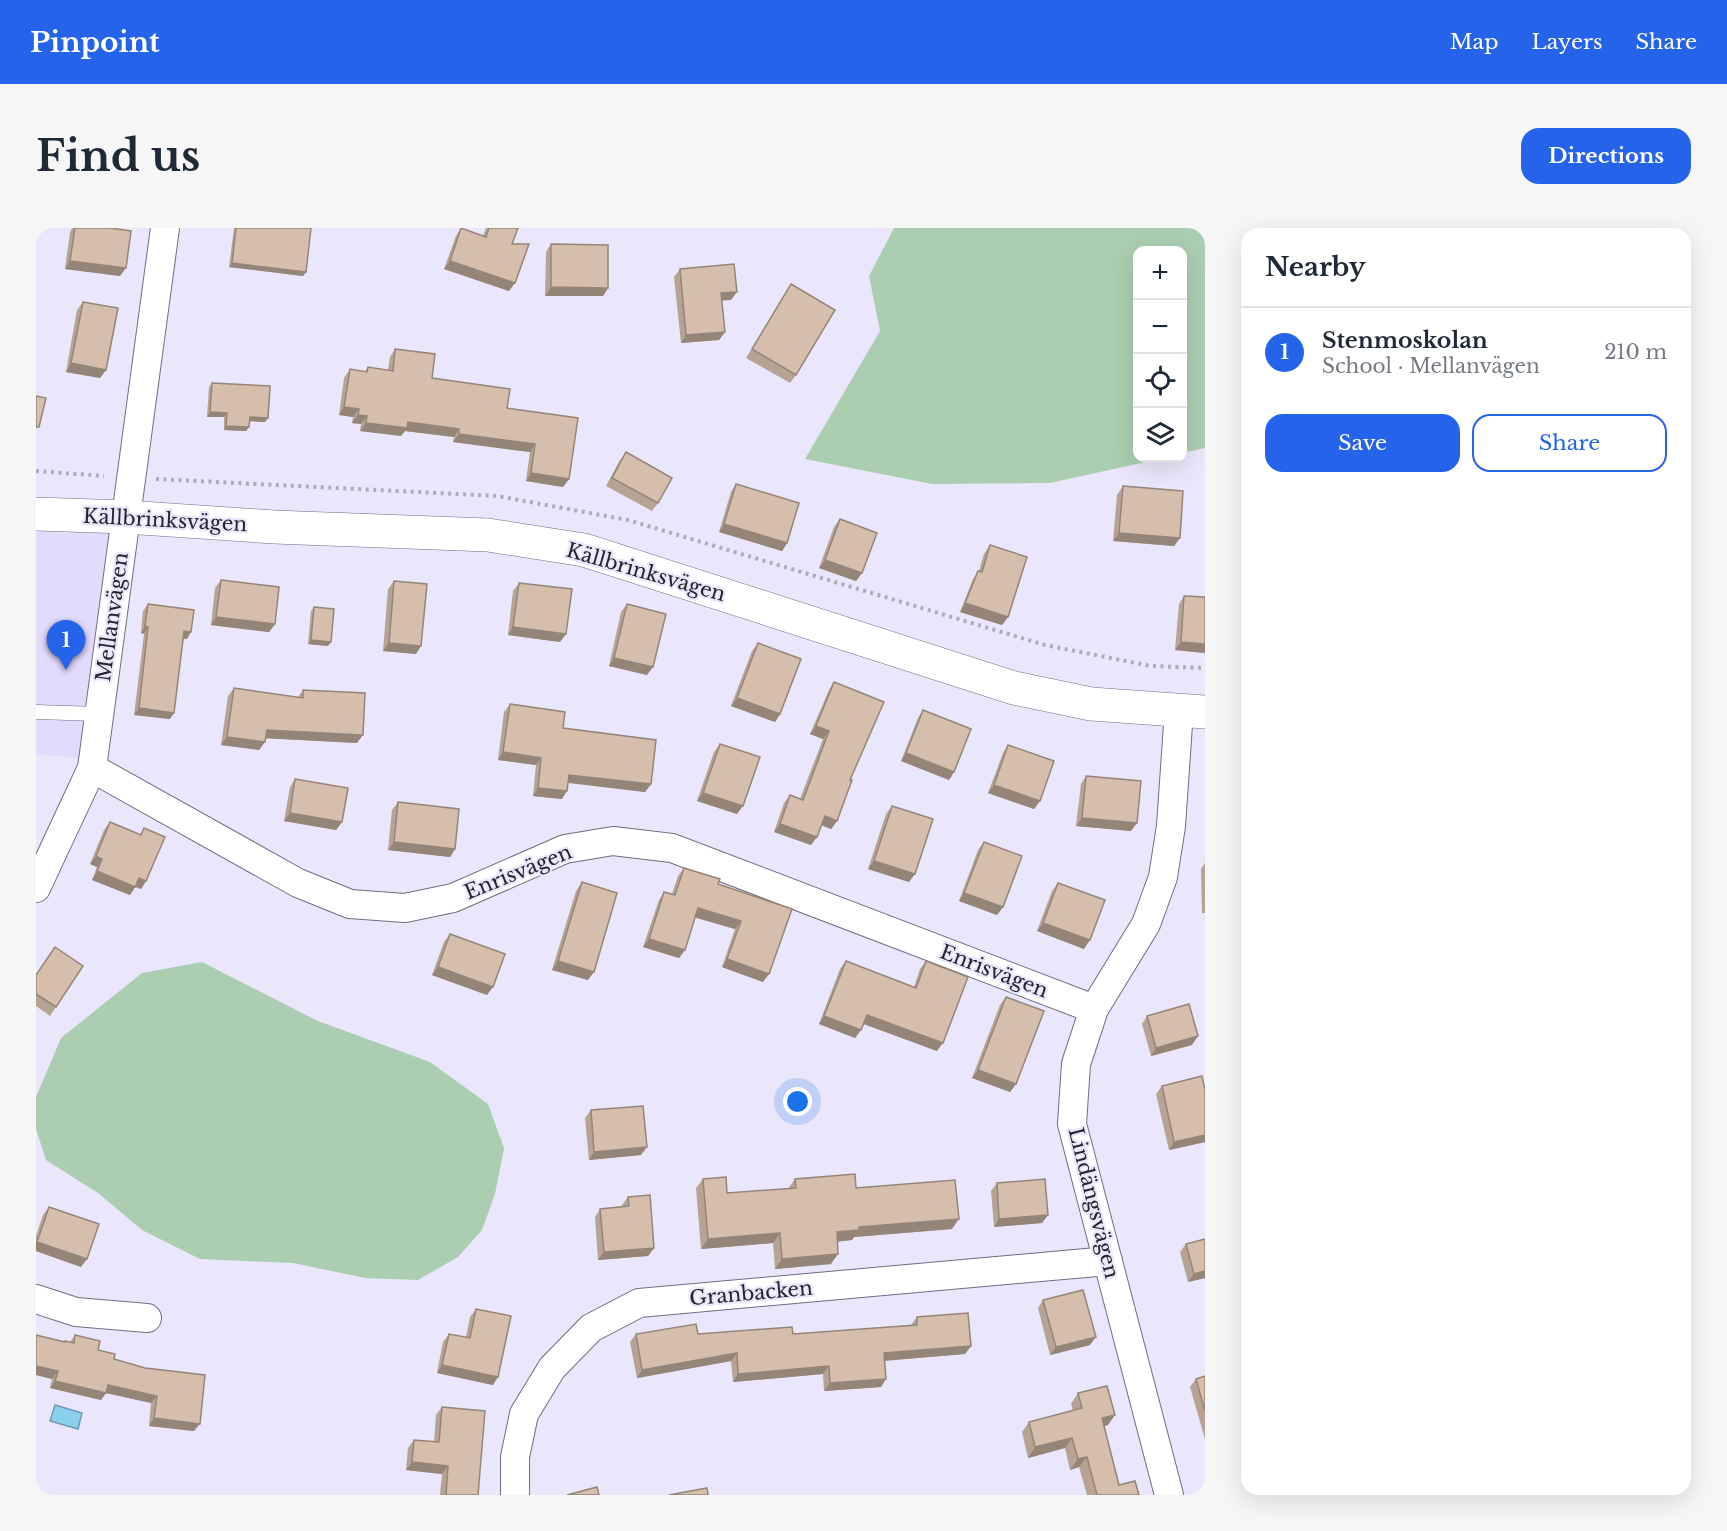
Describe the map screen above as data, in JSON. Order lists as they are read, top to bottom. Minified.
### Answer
{"streets":{"street":["Källbrinksvägen","Mellanvägen","Enrisvägen","Lindängsvägen","Granbacken"]},"crossings":[["Källbrinksvägen","Mellanvägen"],["Källbrinksvägen","Lindängsvägen"],["Mellanvägen","Enrisvägen"],["Enrisvägen","Lindängsvägen"],["Lindängsvägen","Granbacken"]],"page":{"header":"Pinpoint","nav":["Map","Layers","Share"],"buttons":["Directions",["Save","Share"]],"title":"Find us","heading":"Nearby","map_buttons":["+","−"],"list":[{"mark":"1","name":"Stenmoskolan","note":"School · Mellanvägen","value":"210 m"}],"pins":"1"}}
